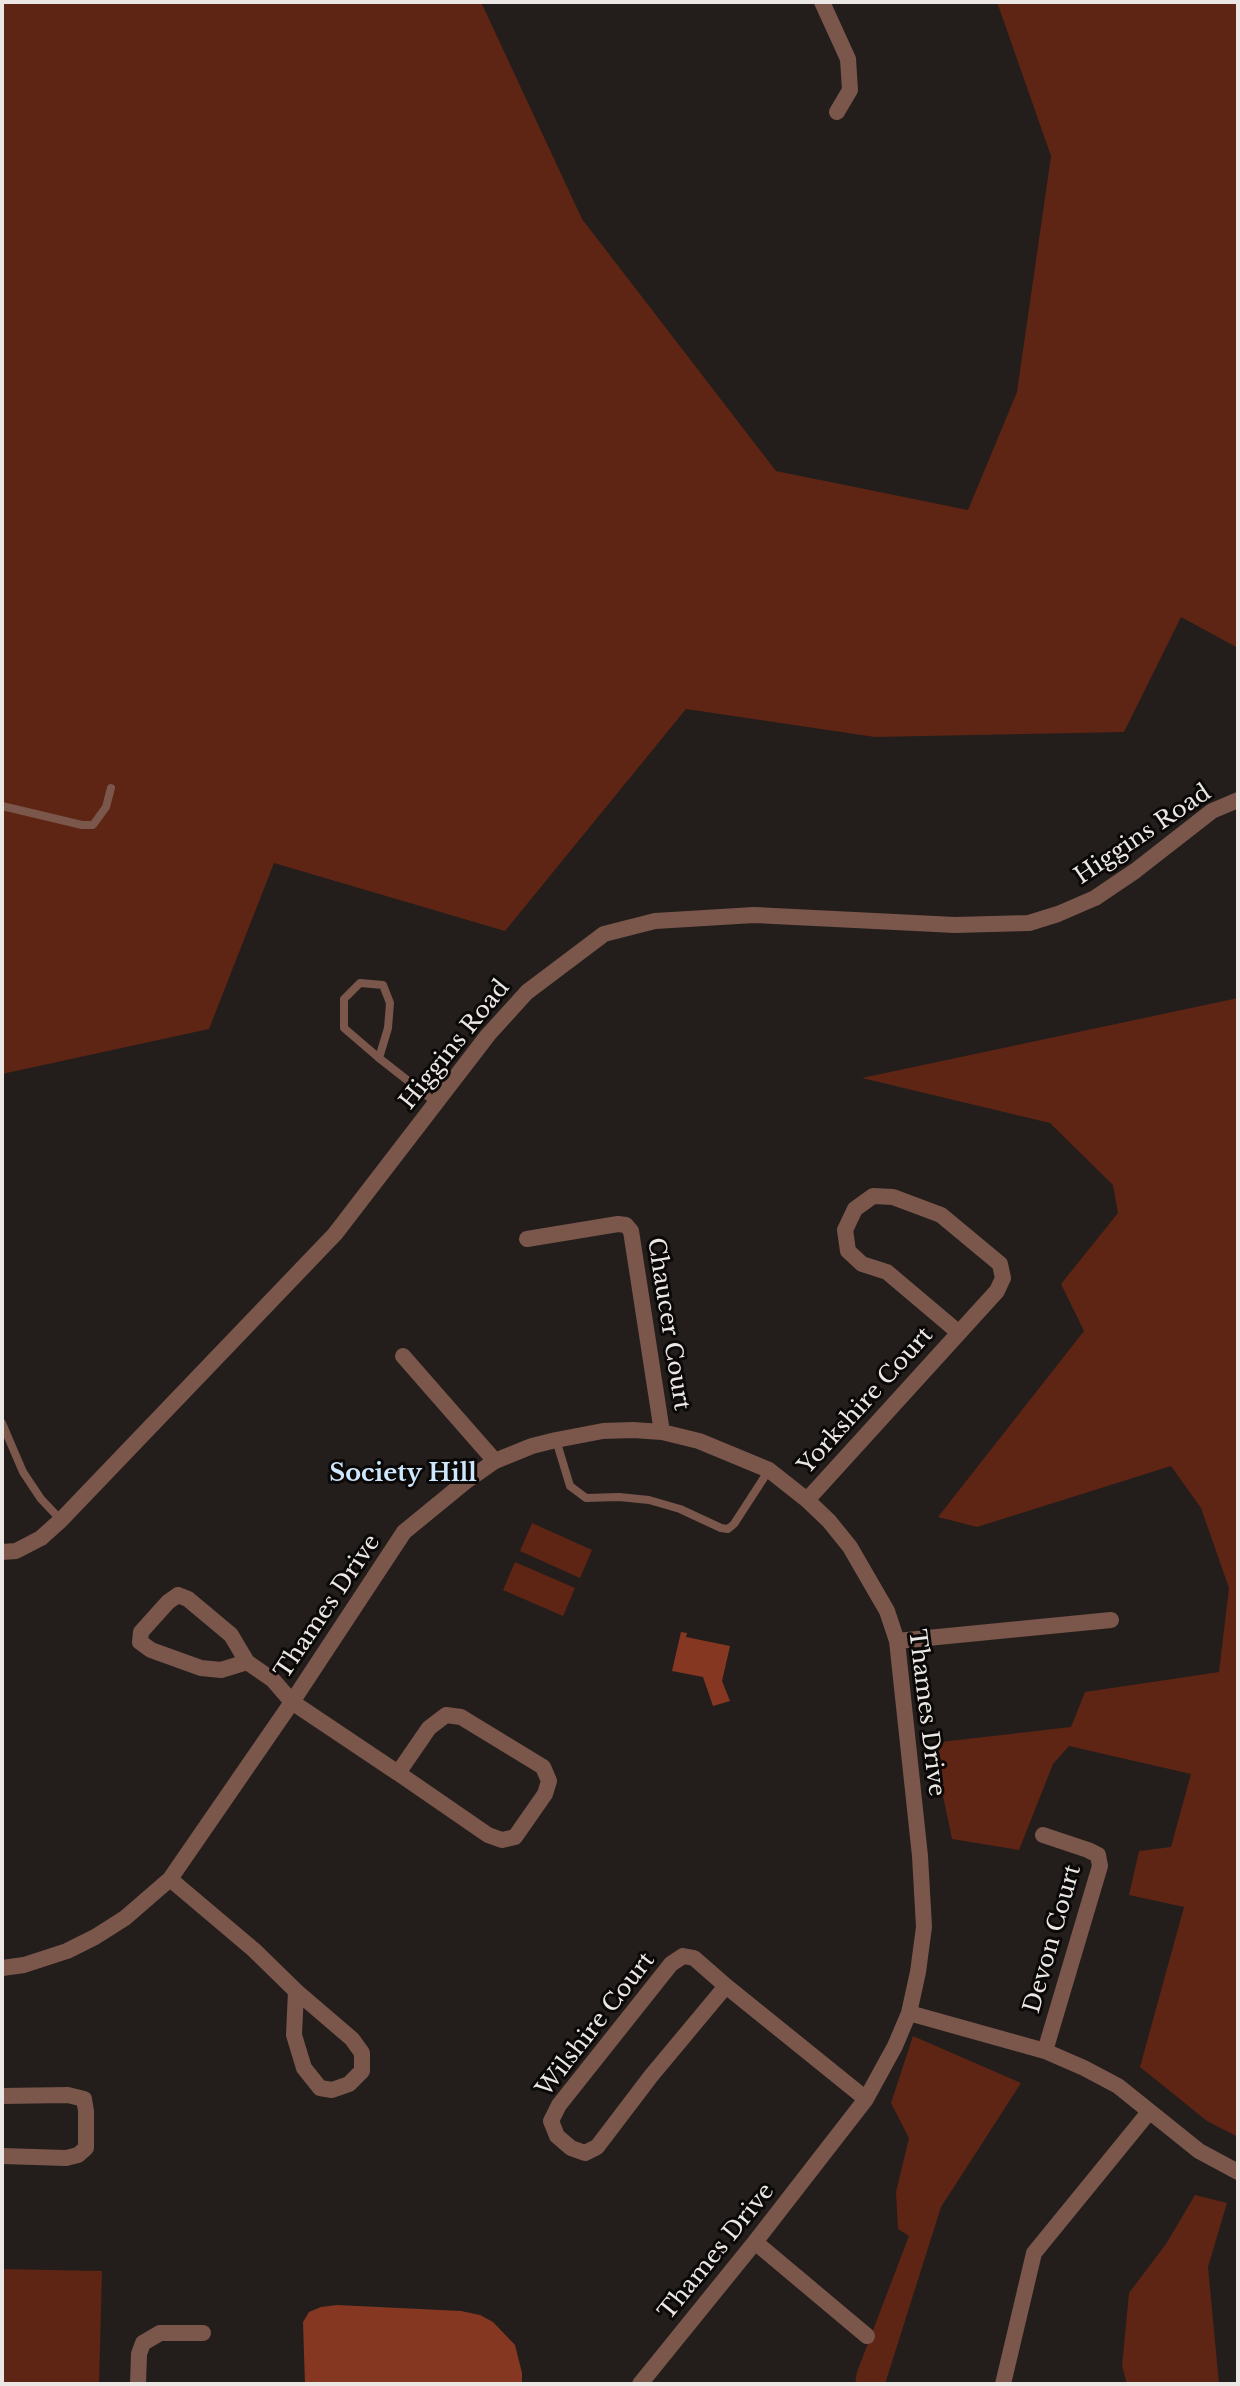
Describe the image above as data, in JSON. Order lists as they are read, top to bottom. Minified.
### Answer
{"streets":{"street":["Higgins Road","Chaucer Court","Yorkshire Court","Thames Drive","Devon Court","Wilshire Court"]},"crossings":[["Chaucer Court","Thames Drive"],["Yorkshire Court","Thames Drive"],["Thames Drive","Wilshire Court"]],"districts":["Society Hill"]}
